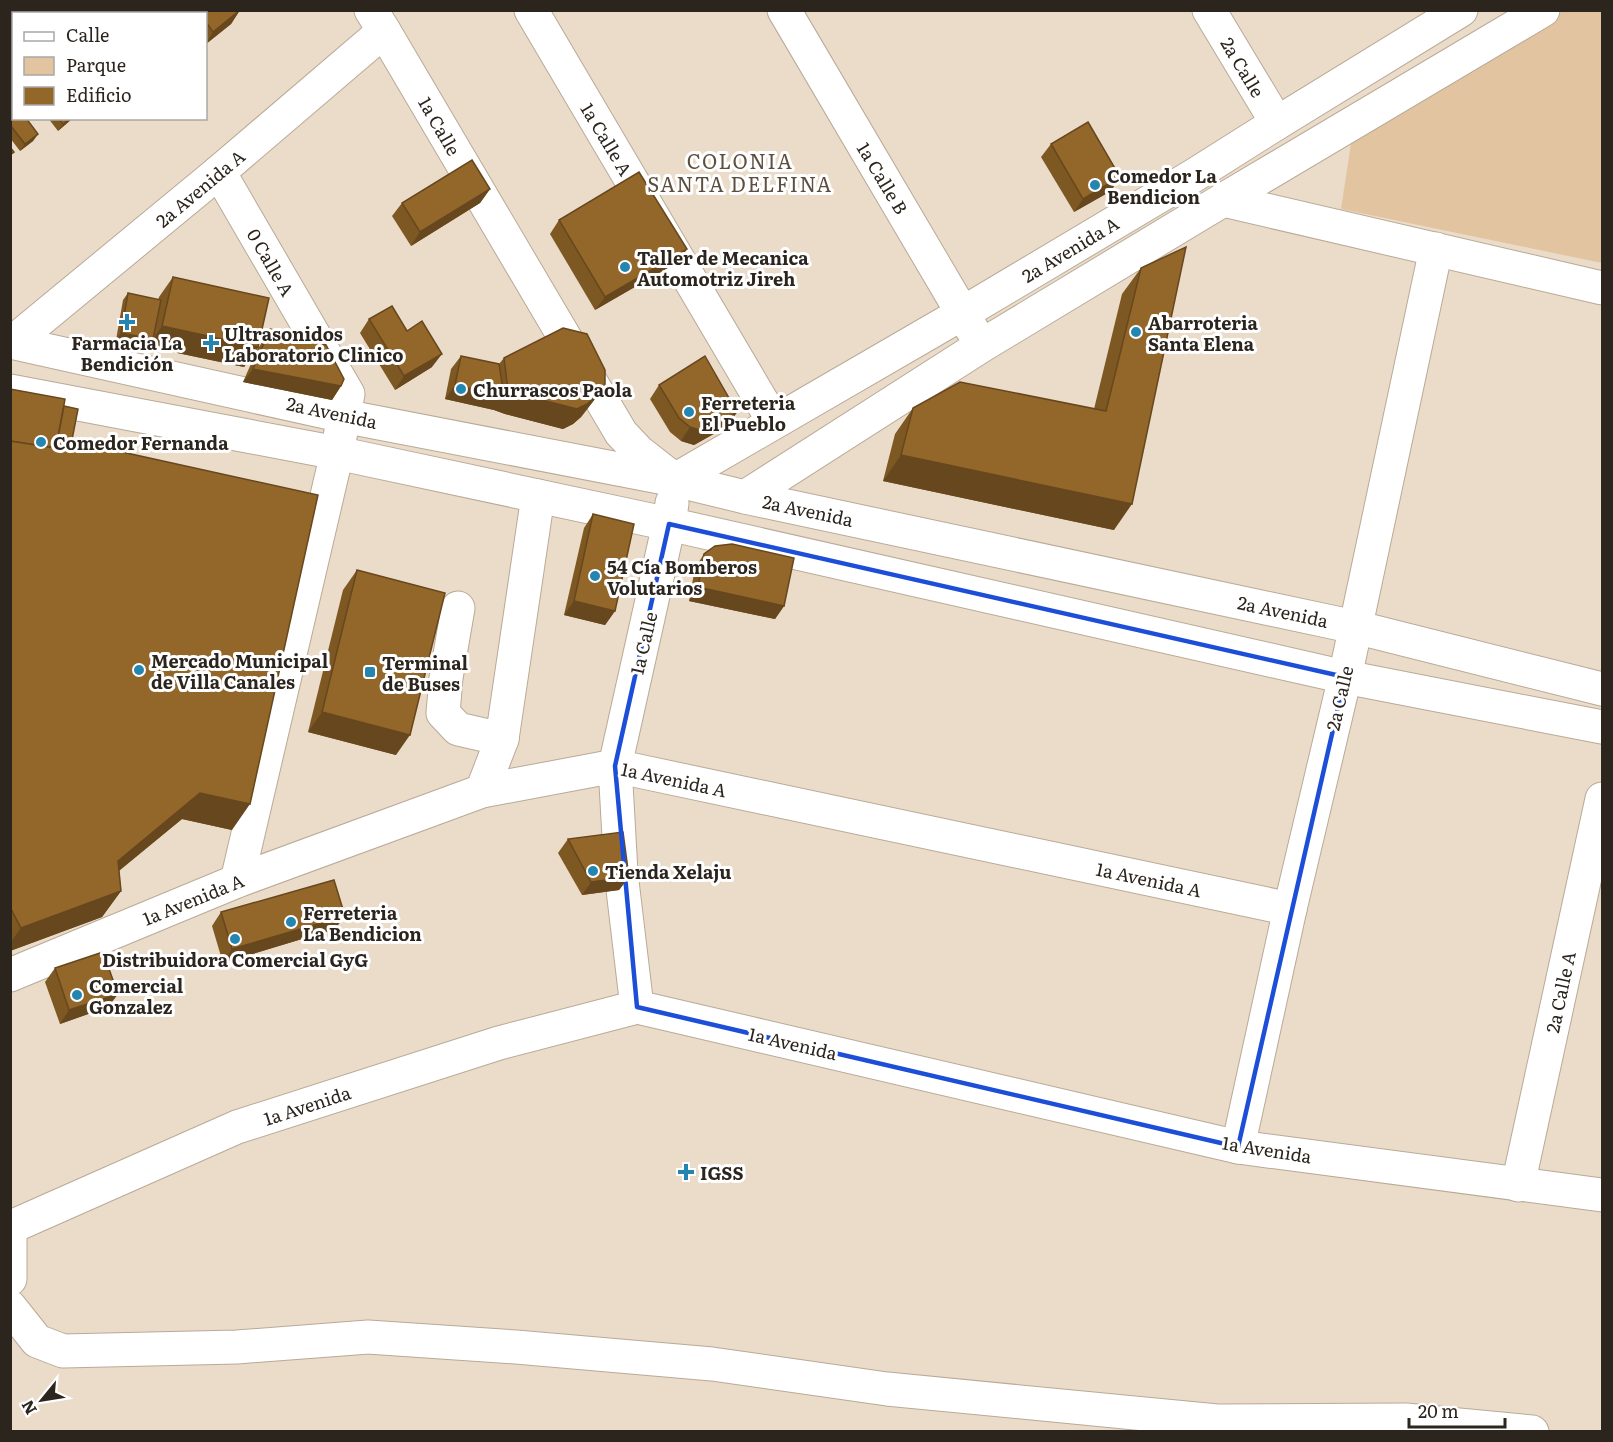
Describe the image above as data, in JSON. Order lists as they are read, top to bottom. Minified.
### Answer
{"streets":{"street":["2a Calle","1a Calle","1a Calle A","1a Calle B","2a Avenida A","0 Calle A","2a Avenida","1a Avenida A","2a Calle A","1a Avenida"]},"crossings":[["2a Calle","2a Avenida A"],["2a Calle","2a Avenida"],["2a Calle","1a Avenida A"],["2a Calle","1a Avenida"],["1a Calle","2a Avenida A"],["1a Calle","2a Avenida"],["1a Calle","1a Avenida A"],["1a Calle","1a Avenida"],["1a Calle A","2a Avenida A"],["1a Calle B","2a Avenida A"],["2a Avenida A","0 Calle A"],["2a Avenida A","2a Avenida"],["0 Calle A","2a Avenida"],["0 Calle A","1a Avenida A"],["2a Calle A","1a Avenida"]],"districts":["COLONIA SANTA DELFINA"],"places":{"other":["Comedor La Bendicion","Taller de Mecanica Automotriz Jireh","Abarroteria Santa Elena","Churrascos Paola","Ferreteria El Pueblo","Comedor Fernanda","54 Cía Bomberos Volutarios","Mercado Municipal de Villa Canales","Tienda Xelaju","Ferreteria La Bendicion","Distribuidora Comercial GyG","Comercial Gonzalez"],"health":["Farmacia La Bendición","Ultrasonidos Laboratorio Clinico","IGSS"],"transit":["Terminal de Buses"]},"legend":["Calle","Parque","Edificio"],"scale_bar":"20 m","north":"bottom left"}
